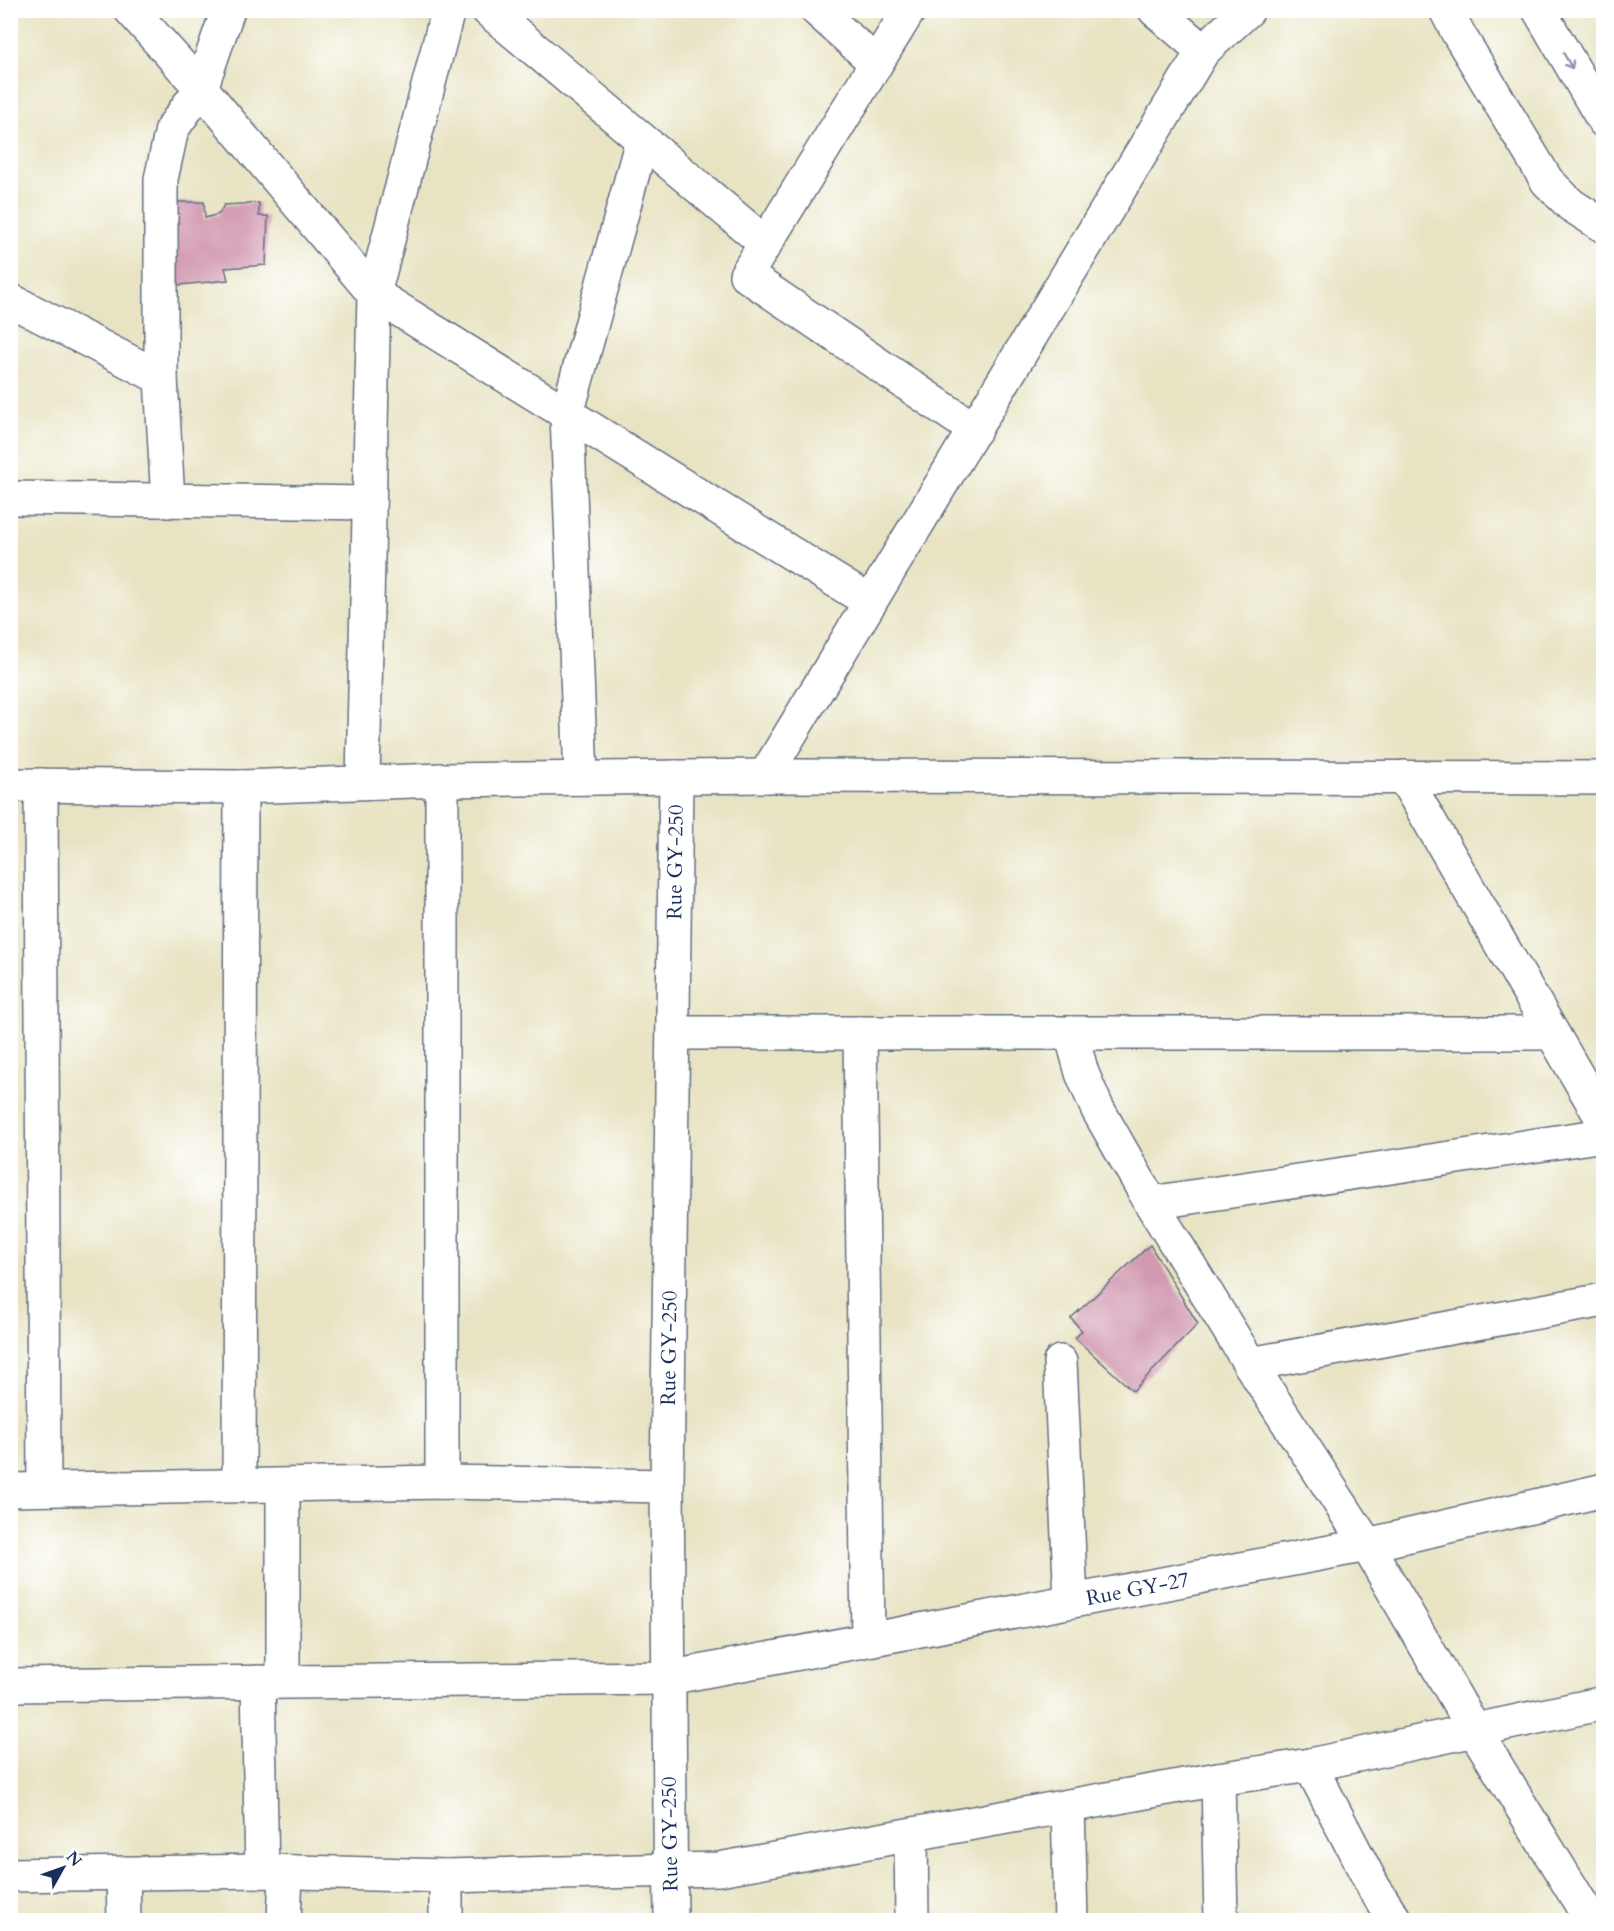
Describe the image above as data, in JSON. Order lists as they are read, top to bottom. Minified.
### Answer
{"streets":{"main road":["Rue GY-250","Rue GY-27"]},"crossings":[["Rue GY-250","Rue GY-27"]],"north":"top right"}
